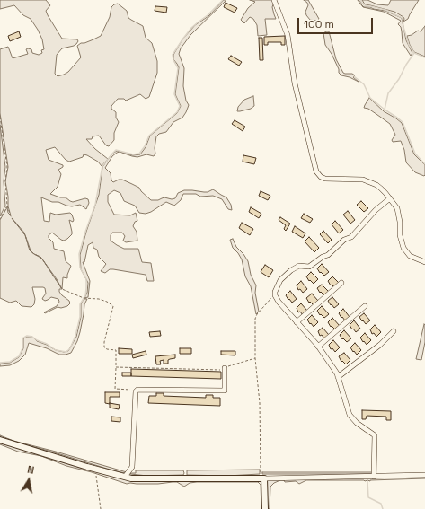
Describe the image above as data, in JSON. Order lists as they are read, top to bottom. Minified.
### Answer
{"scale_bar":"100 m","north":"top"}
